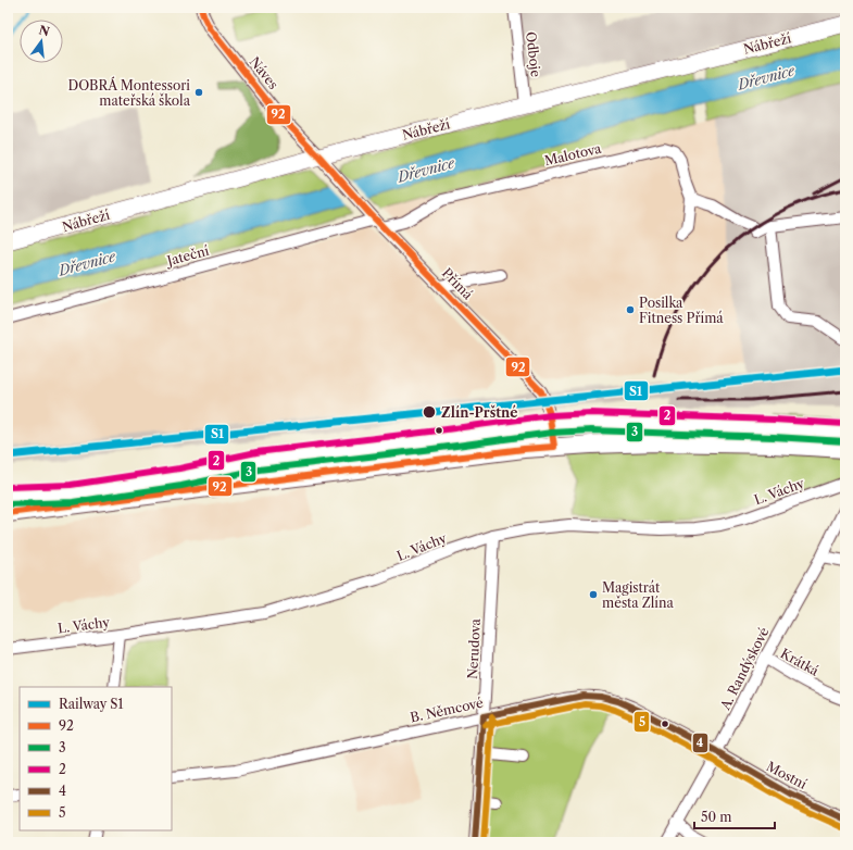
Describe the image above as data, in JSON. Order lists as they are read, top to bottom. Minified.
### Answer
{"streets":{"street":["Nábřeží","Odboje","Náves","Malotova","Jateční","Přímá","L. Váchy","Nerudova","Krátká","A. Randýskové","B. Němcové","Mostní"]},"crossings":[["Nábřeží","Odboje"],["Nábřeží","Náves"],["Náves","Přímá"],["Malotova","Jateční"],["Malotova","Přímá"],["Jateční","Přímá"],["L. Váchy","Nerudova"],["Nerudova","B. Němcové"],["Krátká","A. Randýskové"],["A. Randýskové","B. Němcové"],["A. Randýskové","Mostní"],["B. Němcové","Mostní"]],"water":["Dřevnice"],"places":["DOBRÁ Montessori mateřská škola","Posilka Fitness Přímá","Zlín-Prštné","Magistrát města Zlína"],"lines":["transit line 92","rail line S1","transit line 2","transit line 3","transit line 4","transit line 5"],"legend":["Railway S1","92","3","2","4","5"],"scale_bar":"50 m","north":"top"}
